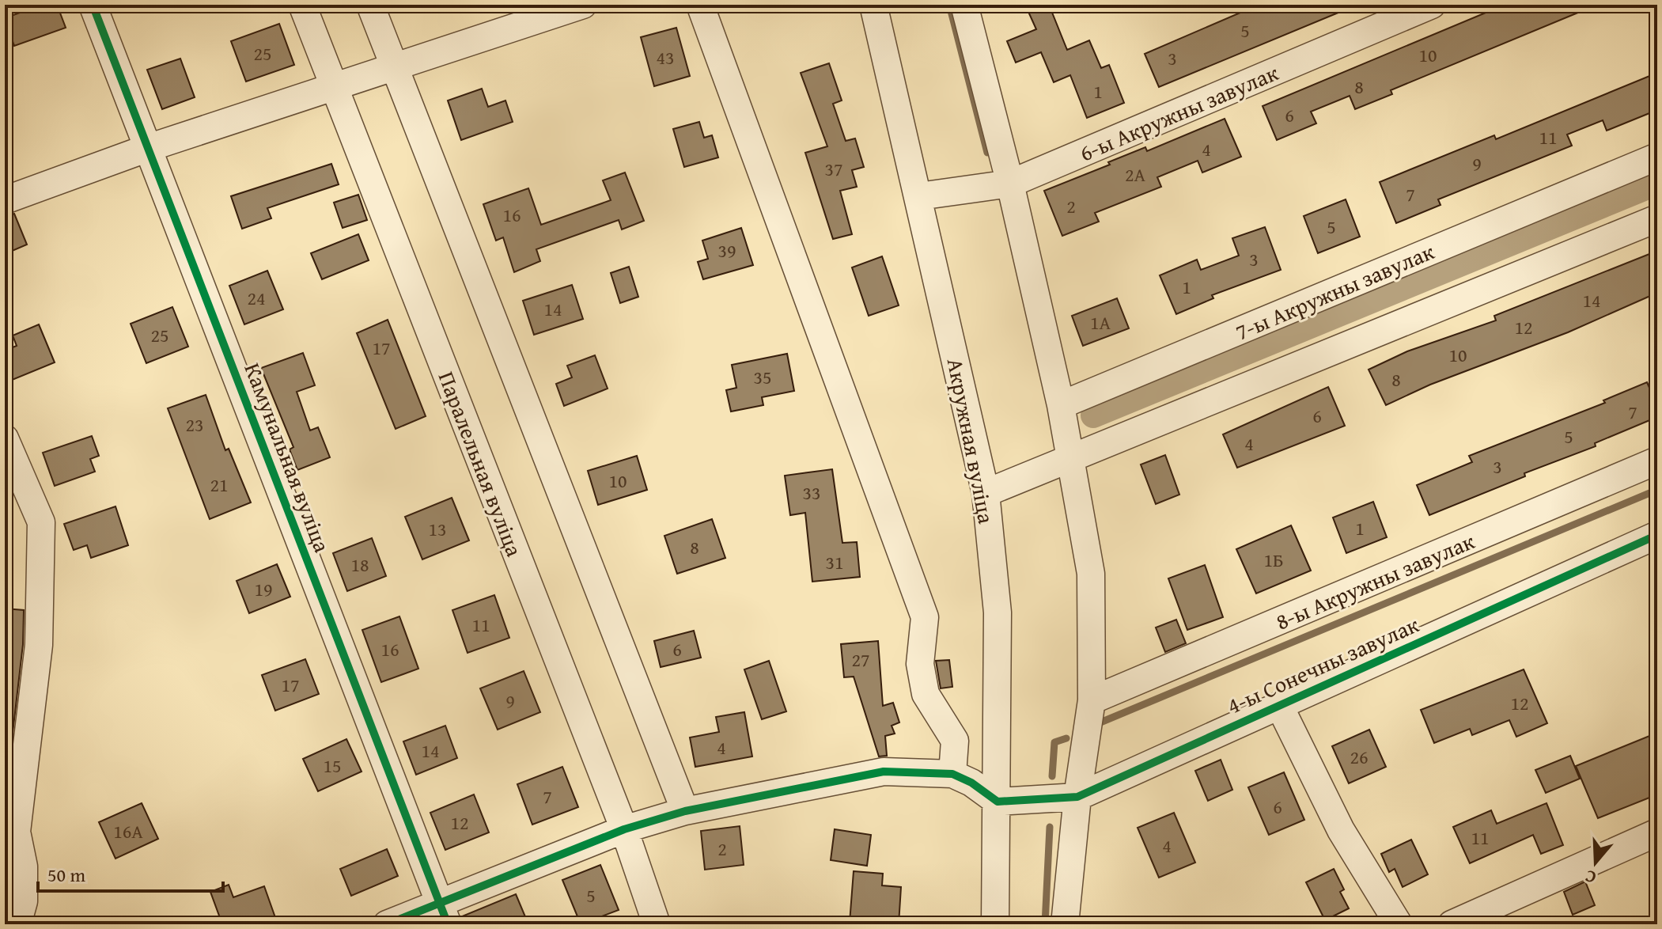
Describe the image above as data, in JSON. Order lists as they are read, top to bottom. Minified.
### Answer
{"streets":{"street":["6-ы Акружны завулак","7-ы Акружны завулак","Акружная вуліца","Камунальная вуліца","Паралельная вуліца","8-ы Акружны завулак","4-ы Сонечны завулак"]},"crossings":[["6-ы Акружны завулак","Акружная вуліца"],["Акружная вуліца","4-ы Сонечны завулак"]],"house_numbers":["5","25","10","43","3","8","1","6","11","4","9","37","2А","7","2","16","5","39","3","1","24","14","14","1А","12","25","17","10","35","8","7","6","23","5","4","3","10","21","33","1","13","8","1Б","31","18","19","11","16","6","27","17","9","12","4","14","26","15","7","6","12","16А","11","4","2","5"],"scale_bar":"50 m","north":"bottom"}
